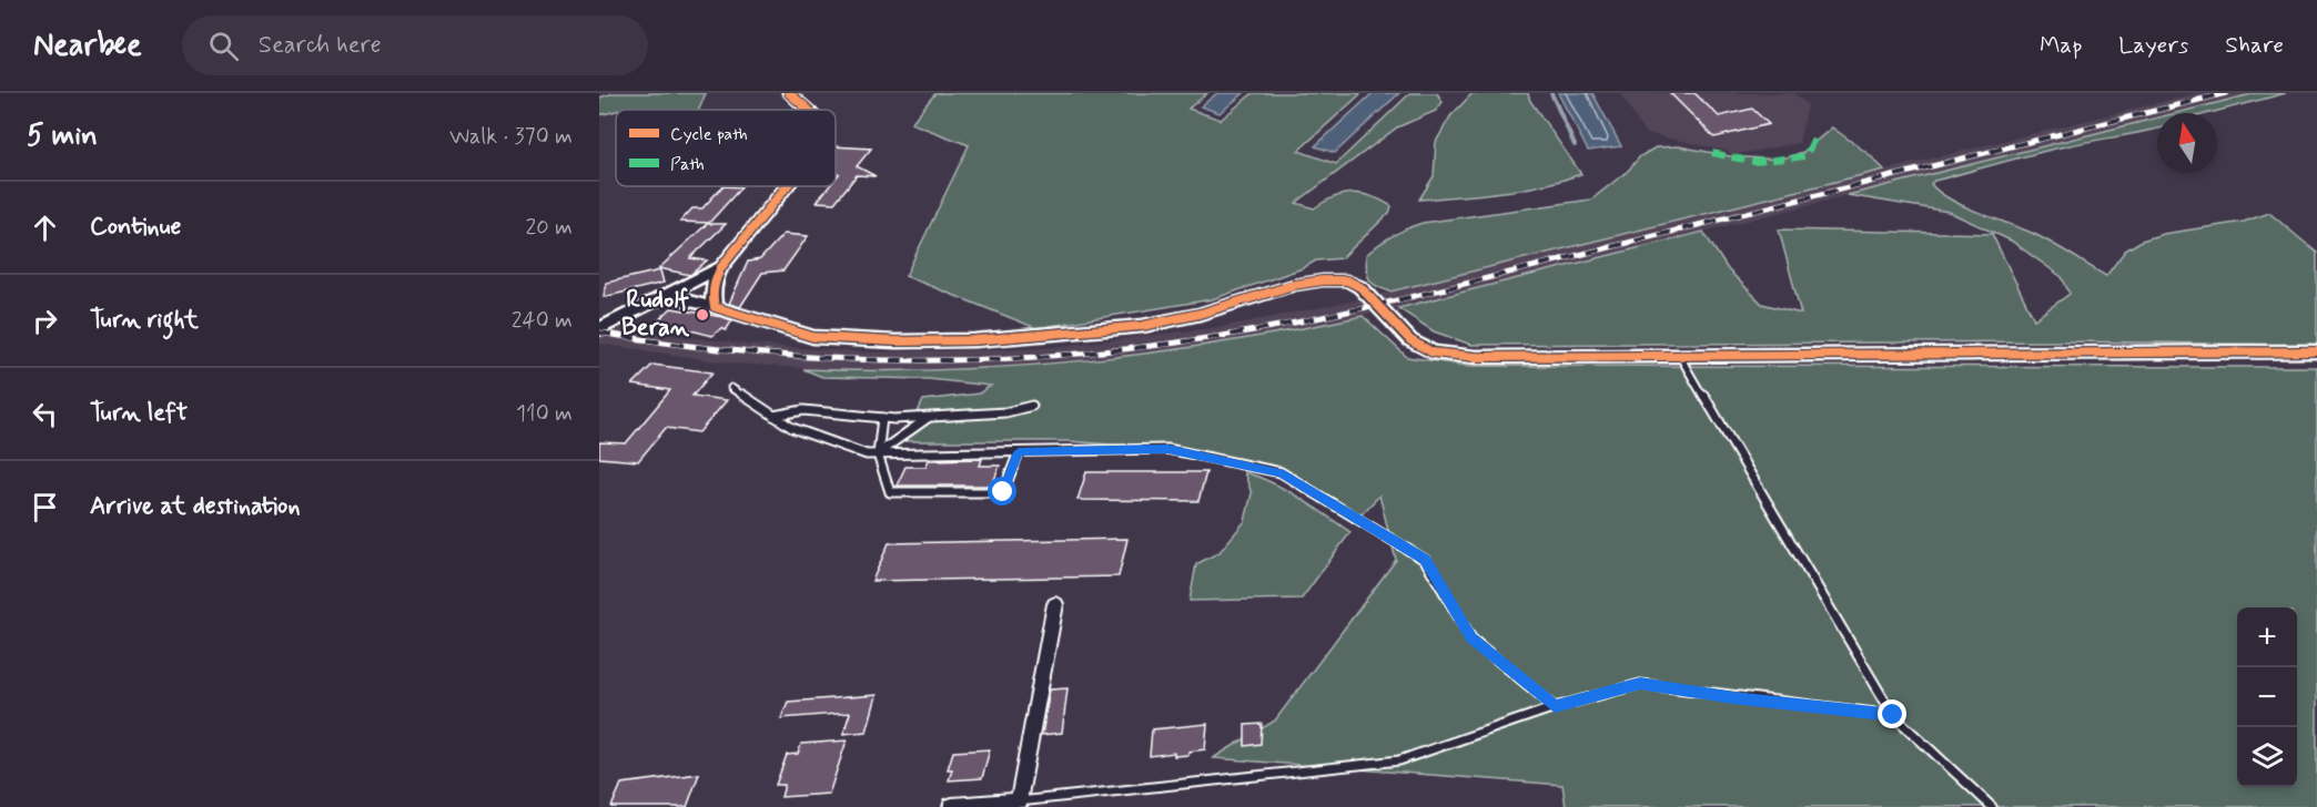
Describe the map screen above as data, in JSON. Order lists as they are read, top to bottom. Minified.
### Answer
{"places":["Rudolf Beran"],"legend":["Cycle path","Path"],"north":"top","page":{"header":"Nearbee","search":"Search here","nav":["Map","Layers","Share"],"heading":["5 min","Walk · 370 m"],"list":[["Continue","20 m"],["Turn right","240 m"],["Turn left","110 m"],"Arrive at destination"],"map_buttons":["+","−"]}}
